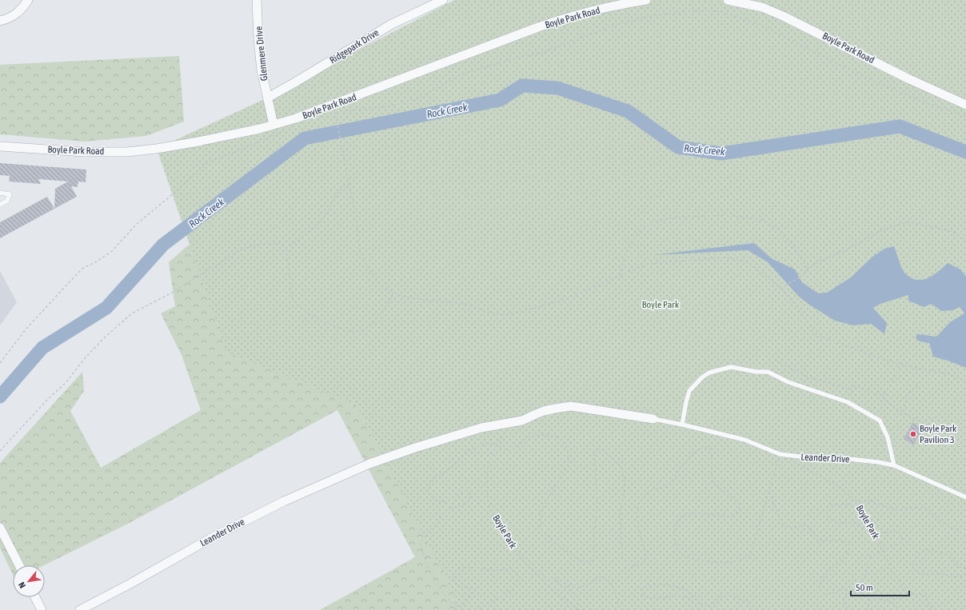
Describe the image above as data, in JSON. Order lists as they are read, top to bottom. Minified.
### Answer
{"streets":{"street":["Boyle Park Road","Ridgepark Drive","Glenmere Drive","Leander Drive"],"path":["Boyle Park"]},"crossings":[["Boyle Park Road","Glenmere Drive"],["Ridgepark Drive","Glenmere Drive"]],"water":["Rock Creek"],"parks":["Boyle Park"],"places":["Boyle Park Pavilion 3"],"scale_bar":"50 m","north":"bottom left"}
